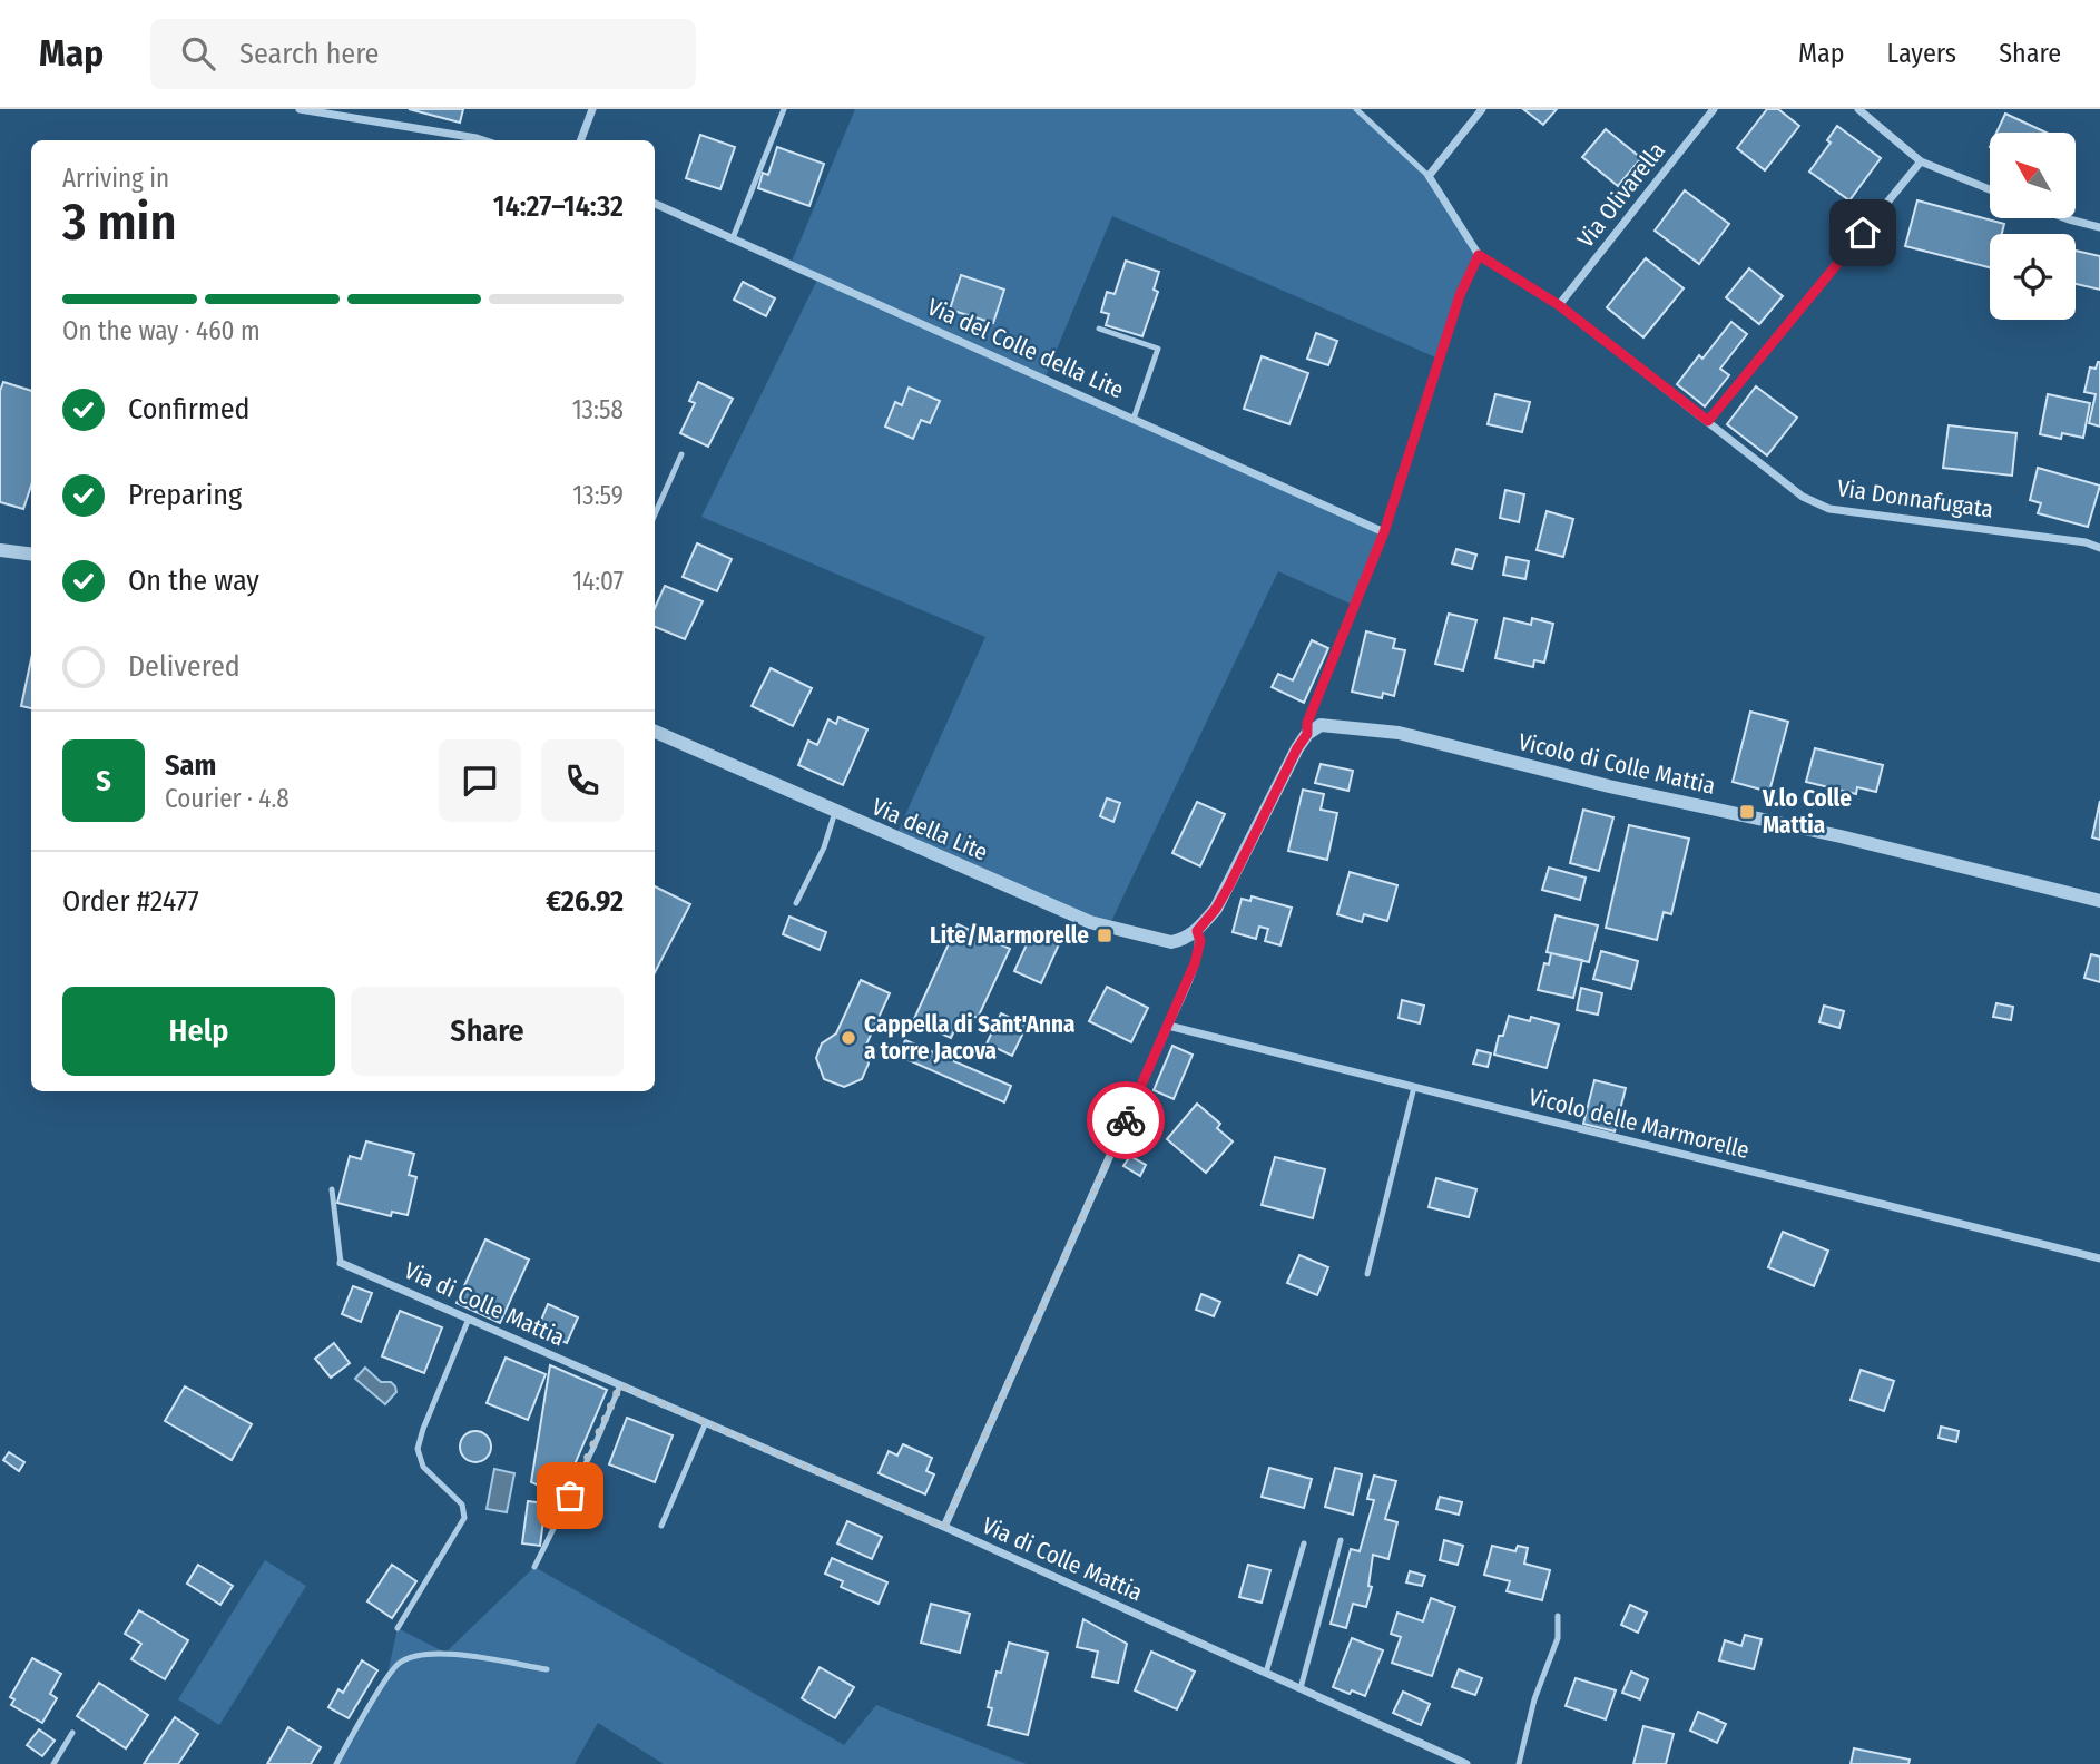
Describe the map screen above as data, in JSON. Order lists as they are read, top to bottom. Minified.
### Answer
{"streets":{"street":["Via Olivarella","Via del Colle della Lite","Via Donnafugata","Vicolo di Colle Mattia","Via della Lite","Vicolo delle Marmorelle","Via di Colle Mattia"]},"crossings":[["Via Olivarella","Via Donnafugata"]],"places":{"transit":["V.lo Colle Mattia","Lite/Marmorelle"],"other":["Cappella di Sant'Anna a torre Jacova"]},"north":"top left","page":{"header":"Map","search":"Search here","nav":["Map","Layers","Share"],"heading":["3 min","Arriving in","14:27–14:32"],"panel":["Sam","Courier · 4.8","Order #2477","€26.92"],"bar":"On the way · 460 m","list":[["Confirmed","13:58"],["Preparing","13:59"],["On the way","14:07"],"Delivered"],"round":"S","buttons":["Help","Share"]}}
